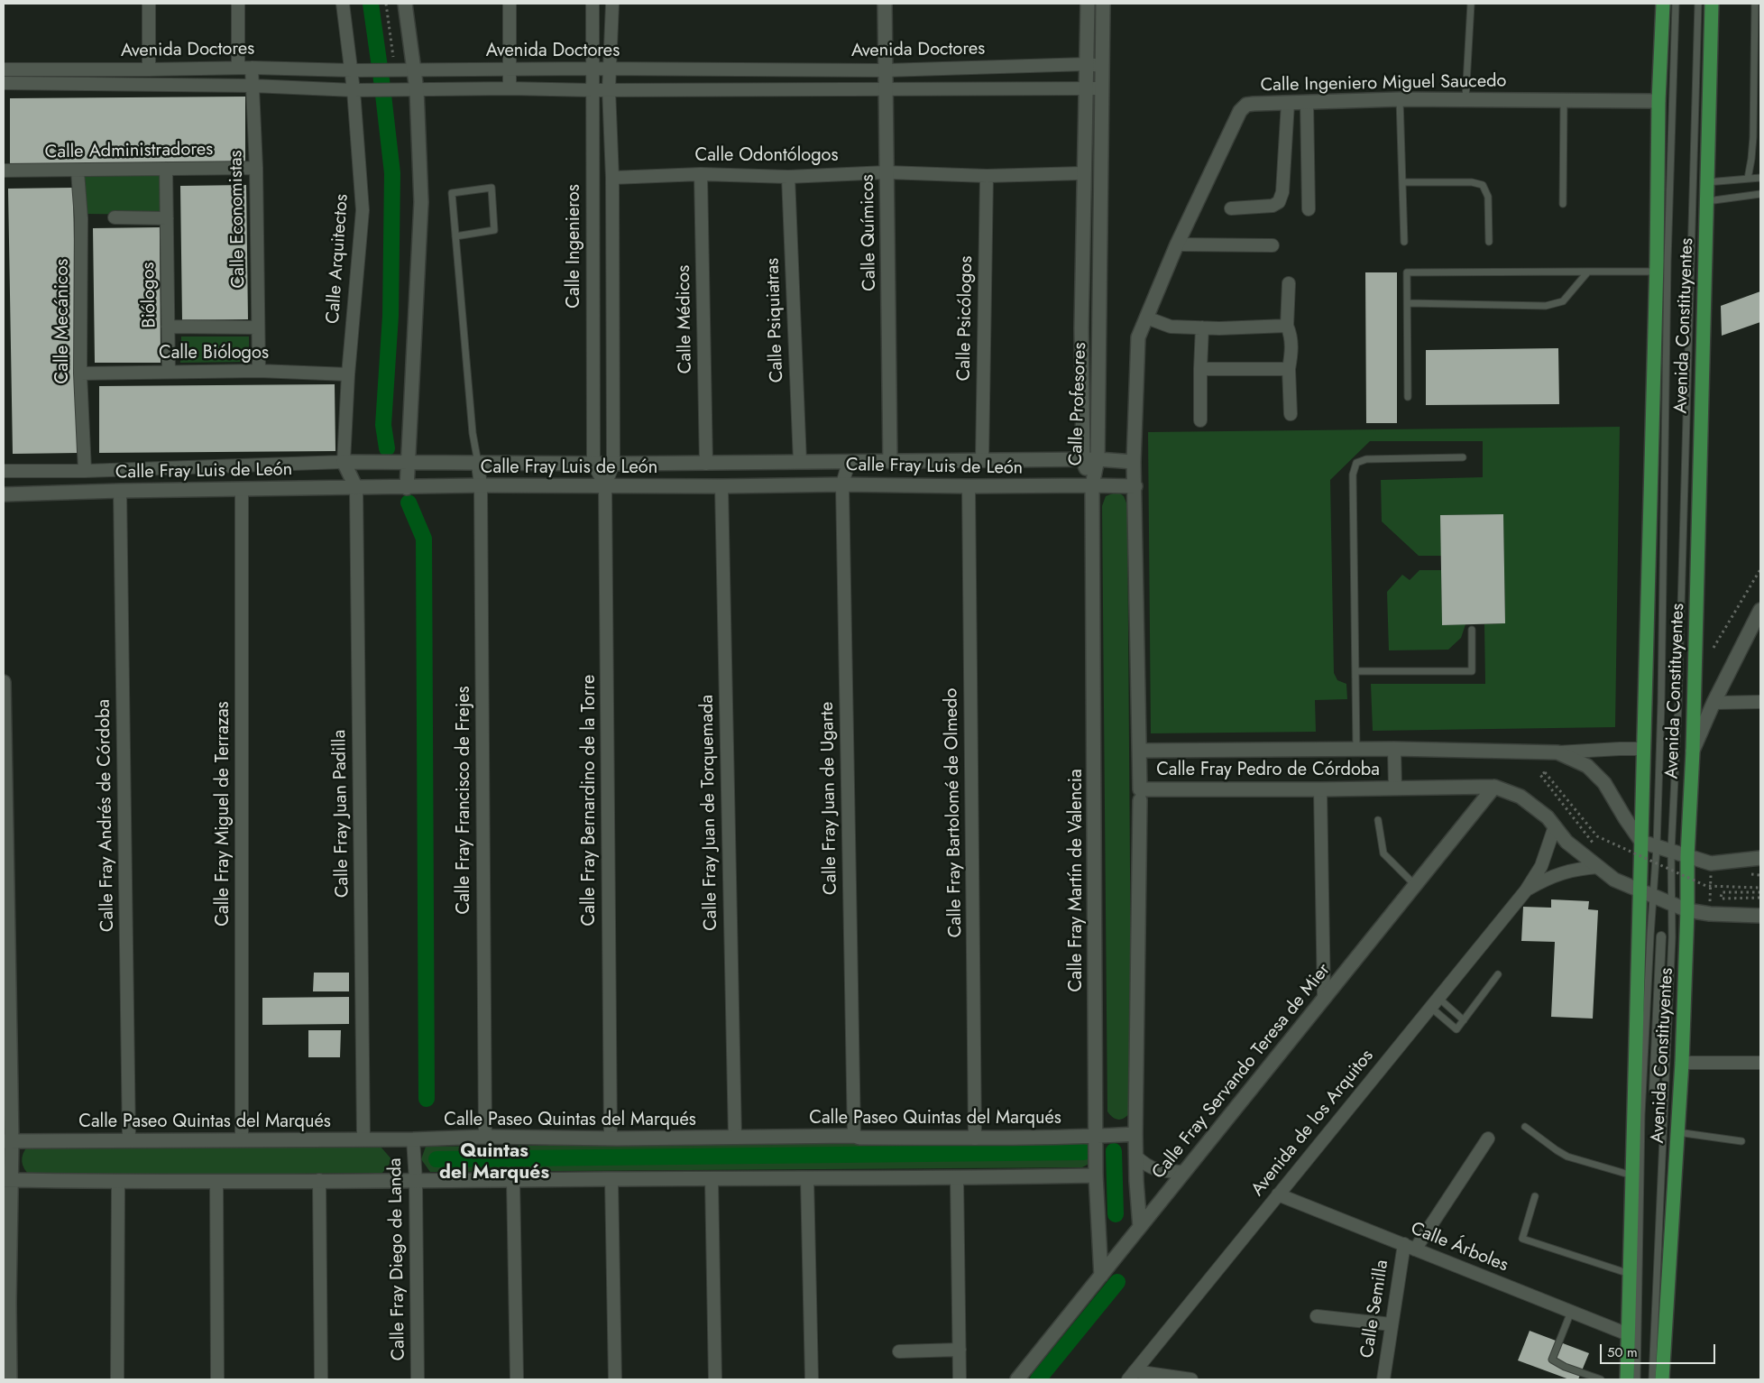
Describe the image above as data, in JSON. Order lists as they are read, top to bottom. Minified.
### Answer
{"streets":{"main road":["Avenida Constituyentes"],"street":["Avenida Doctores","Calle Ingeniero Miguel Saucedo","Calle Administradores","Calle Odontólogos","Calle Economistas","Calle Químicos","Calle Ingenieros","Calle Arquitectos","Biólogos","Calle Psicólogos","Calle Médicos","Calle Psiquiatras","Calle Mecánicos","Calle Biólogos","Calle Profesores","Calle Fray Luis de León","Calle Fray Pedro de Córdoba","Calle Fray Juan de Ugarte","Calle Fray Francisco de Frejes","Calle Fray Bernardino de la Torre","Calle Fray Juan de Torquemada","Calle Fray Bartolomé de Olmedo","Calle Fray Miguel de Terrazas","Calle Fray Juan Padilla","Calle Fray Andrés de Córdoba","Calle Fray Martín de Valencia","Calle Fray Servando Teresa de Mier","Calle Paseo Quintas del Marqués","Avenida de los Arquitos","Calle Árboles","Calle Fray Diego de Landa","Calle Semilla"]},"crossings":[["Avenida Doctores","Calle Economistas"],["Avenida Doctores","Calle Químicos"],["Avenida Doctores","Calle Ingenieros"],["Avenida Doctores","Calle Arquitectos"],["Avenida Doctores","Calle Profesores"],["Calle Ingeniero Miguel Saucedo","Avenida Constituyentes"],["Calle Ingeniero Miguel Saucedo","Calle Fray Luis de León"],["Calle Administradores","Calle Economistas"],["Calle Administradores","Biólogos"],["Calle Administradores","Calle Mecánicos"],["Calle Odontólogos","Calle Químicos"],["Calle Odontólogos","Calle Ingenieros"],["Calle Odontólogos","Calle Psicólogos"],["Calle Odontólogos","Calle Médicos"],["Calle Odontólogos","Calle Psiquiatras"],["Calle Odontólogos","Calle Profesores"],["Calle Economistas","Calle Biólogos"],["Calle Químicos","Calle Fray Luis de León"],["Calle Ingenieros","Calle Fray Luis de León"],["Calle Ingenieros","Calle Fray Bernardino de la Torre"],["Calle Arquitectos","Calle Biólogos"],["Calle Arquitectos","Calle Fray Luis de León"],["Calle Arquitectos","Calle Fray Juan Padilla"],["Biólogos","Calle Biólogos"],["Calle Psicólogos","Calle Fray Luis de León"],["Calle Médicos","Calle Fray Luis de León"],["Calle Psiquiatras","Calle Fray Luis de León"],["Calle Mecánicos","Calle Biólogos"],["Calle Mecánicos","Calle Fray Luis de León"],["Avenida Constituyentes","Calle Fray Pedro de Córdoba"],["Avenida Constituyentes","Calle Árboles"],["Calle Profesores","Calle Fray Luis de León"],["Calle Profesores","Calle Fray Martín de Valencia"],["Calle Fray Luis de León","Calle Fray Juan de Ugarte"],["Calle Fray Luis de León","Calle Fray Francisco de Frejes"],["Calle Fray Luis de León","Calle Fray Bernardino de la Torre"],["Calle Fray Luis de León","Calle Fray Juan de Torquemada"],["Calle Fray Luis de León","Calle Fray Bartolomé de Olmedo"],["Calle Fray Luis de León","Calle Fray Miguel de Terrazas"],["Calle Fray Luis de León","Calle Fray Juan Padilla"],["Calle Fray Luis de León","Calle Fray Andrés de Córdoba"],["Calle Fray Luis de León","Calle Fray Martín de Valencia"],["Calle Fray Pedro de Córdoba","Calle Fray Servando Teresa de Mier"],["Calle Fray Pedro de Córdoba","Avenida de los Arquitos"],["Calle Fray Juan de Ugarte","Calle Paseo Quintas del Marqués"],["Calle Fray Francisco de Frejes","Calle Paseo Quintas del Marqués"],["Calle Fray Bernardino de la Torre","Calle Paseo Quintas del Marqués"],["Calle Fray Juan de Torquemada","Calle Paseo Quintas del Marqués"],["Calle Fray Bartolomé de Olmedo","Calle Paseo Quintas del Marqués"],["Calle Fray Miguel de Terrazas","Calle Paseo Quintas del Marqués"],["Calle Fray Juan Padilla","Calle Paseo Quintas del Marqués"],["Calle Fray Andrés de Córdoba","Calle Paseo Quintas del Marqués"],["Calle Fray Martín de Valencia","Calle Fray Servando Teresa de Mier"],["Calle Fray Martín de Valencia","Calle Paseo Quintas del Marqués"],["Calle Paseo Quintas del Marqués","Calle Fray Diego de Landa"],["Avenida de los Arquitos","Calle Árboles"],["Calle Árboles","Calle Semilla"]],"districts":["Quintas del Marqués"],"scale_bar":"50 m"}
